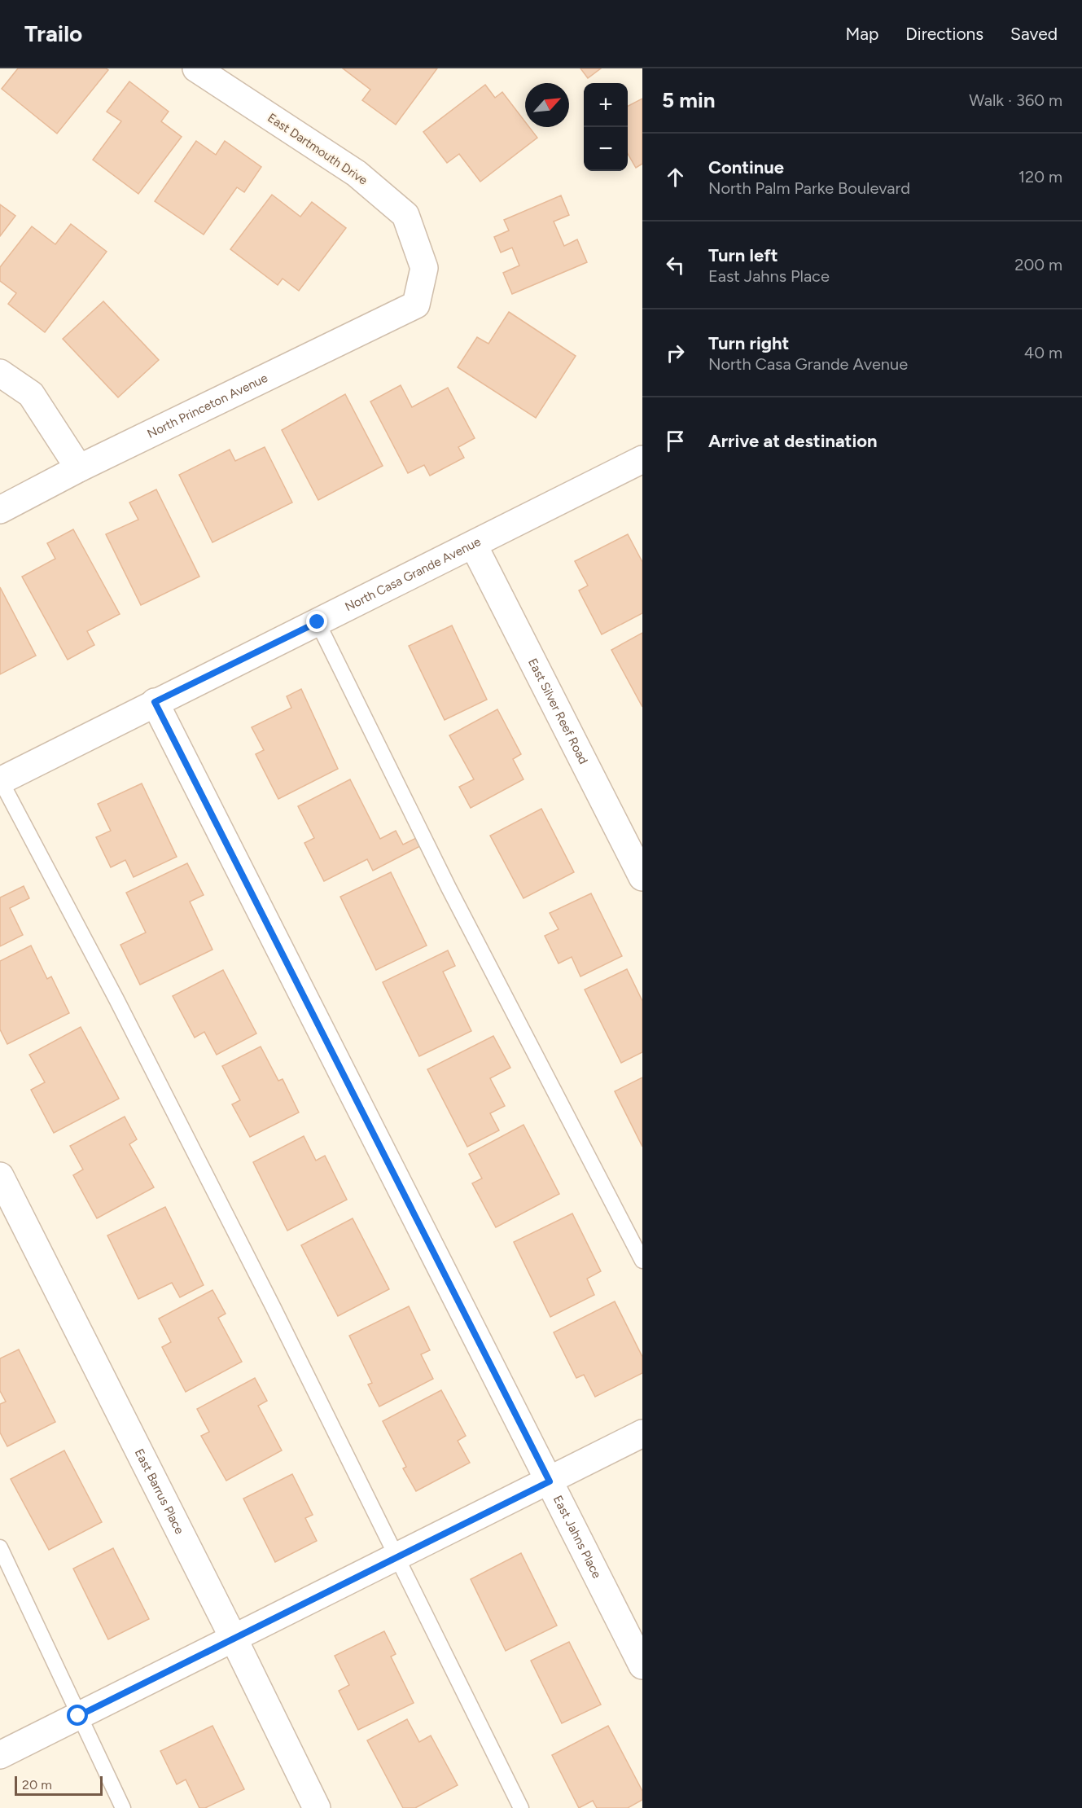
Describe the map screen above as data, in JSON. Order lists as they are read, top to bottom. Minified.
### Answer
{"streets":{"street":["East Dartmouth Drive","North Princeton Avenue","North Casa Grande Avenue","East Silver Reef Road","East Barrus Place","East Jahns Place"]},"crossings":[["East Dartmouth Drive","North Princeton Avenue"],["North Casa Grande Avenue","East Silver Reef Road"],["North Casa Grande Avenue","East Jahns Place"]],"scale_bar":"20 m","north":"top right","page":{"header":"Trailo","nav":["Map","Directions","Saved"],"heading":["5 min","Walk · 360 m"],"map_buttons":["+","−"],"list":[["Continue","North Palm Parke Boulevard","120 m"],["Turn left","East Jahns Place","200 m"],["Turn right","North Casa Grande Avenue","40 m"],"Arrive at destination"],"scale":"20 m"}}
